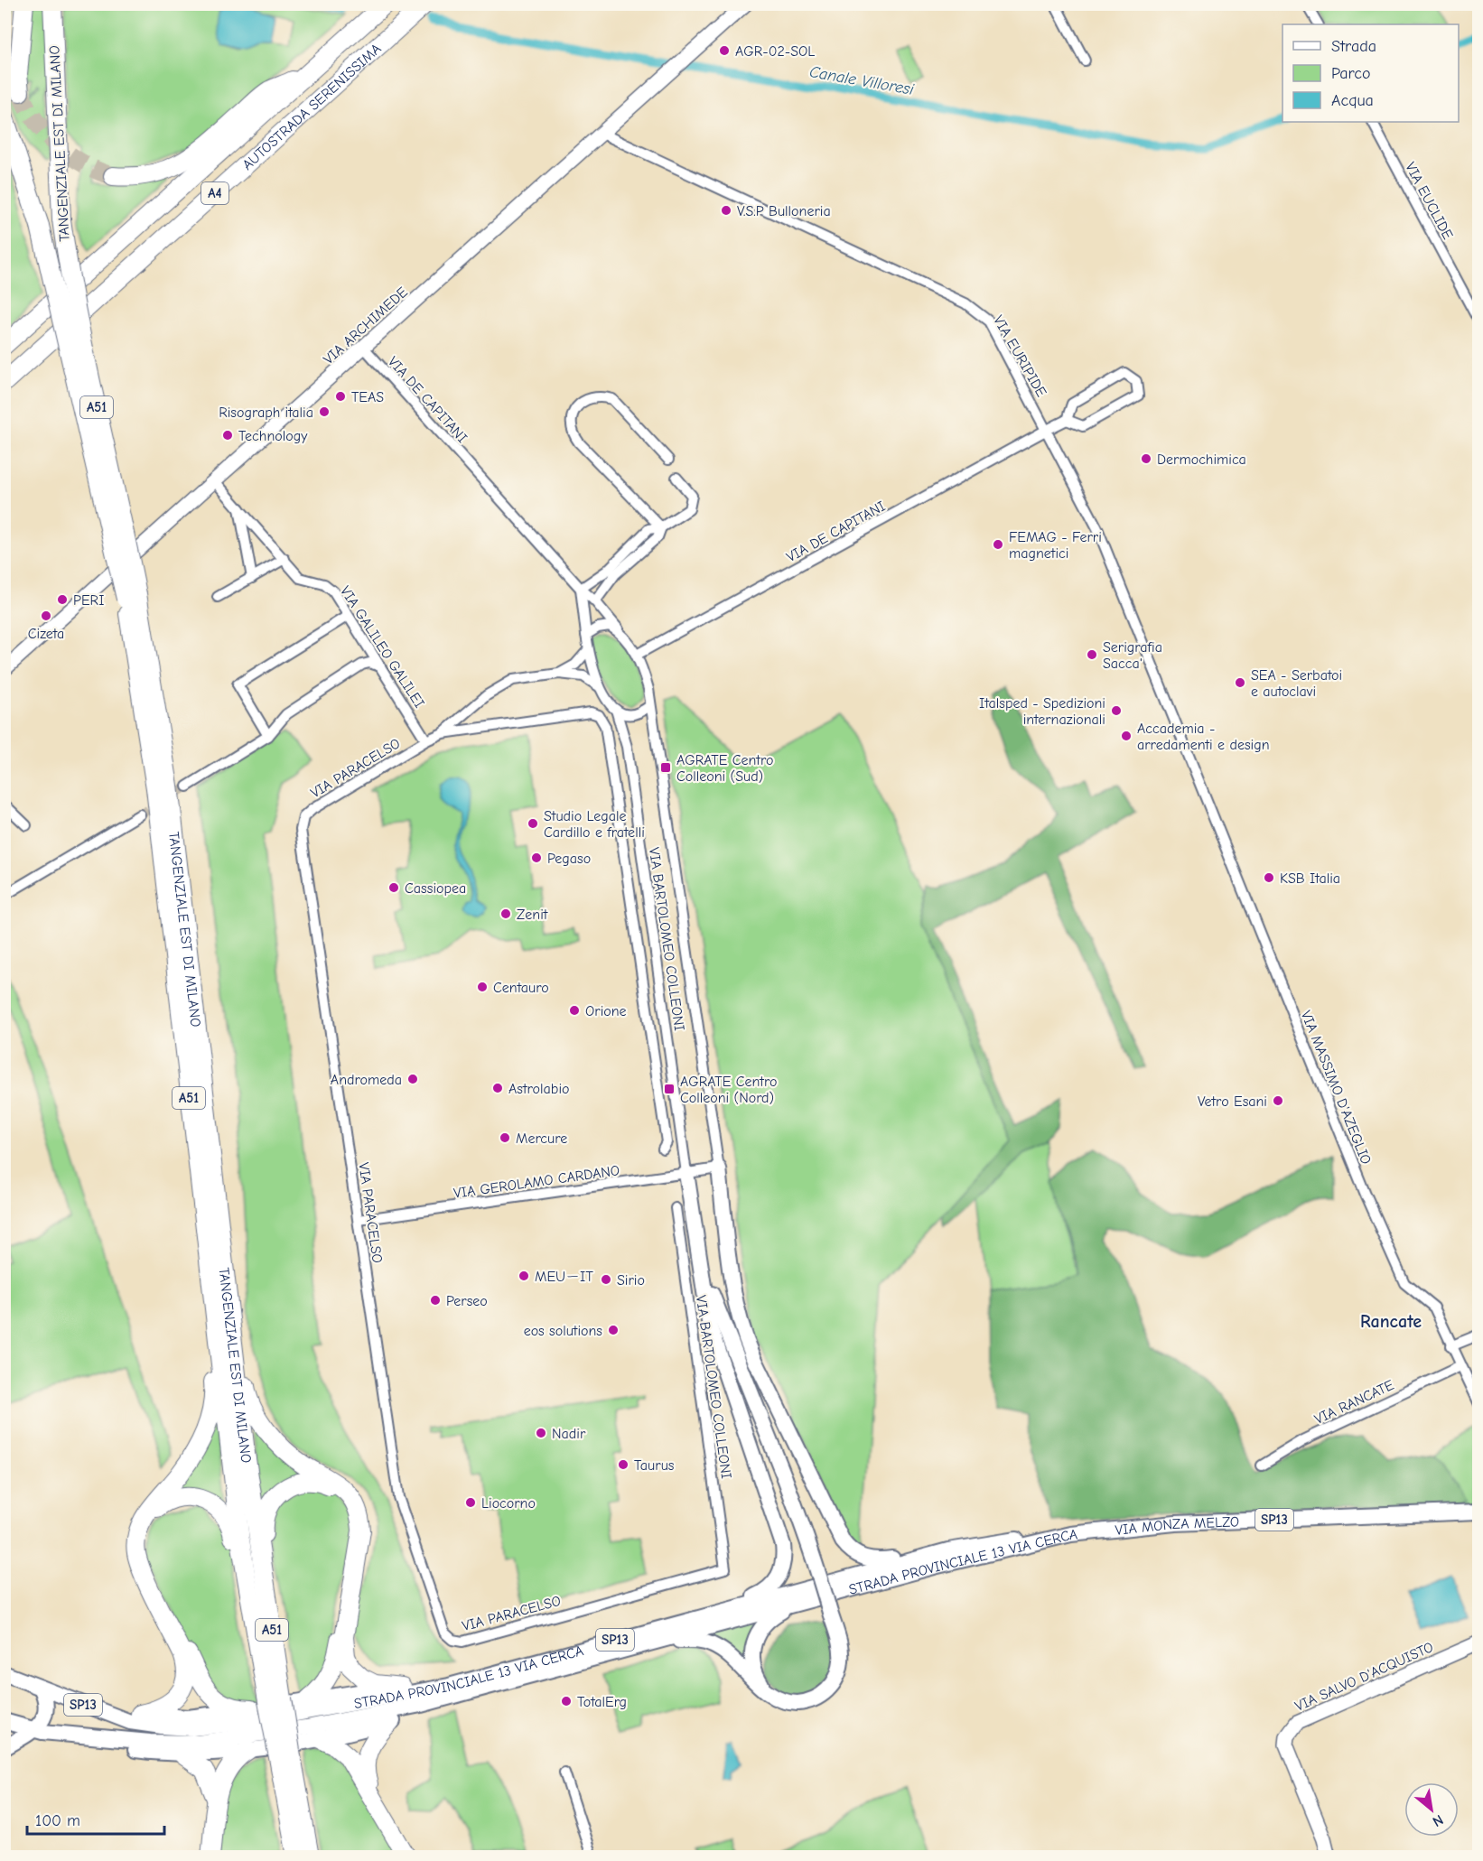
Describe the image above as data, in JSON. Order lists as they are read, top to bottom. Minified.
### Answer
{"streets":{"highway":["AUTOSTRADA SERENISSIMA","TANGENZIALE EST DI MILANO","A4","A51"],"main road":["SP13","VIA MONZA MELZO","STRADA PROVINCIALE 13 VIA CERCA"],"street":["VIA EUCLIDE","VIA ARCHIMEDE","VIA EURIPIDE","VIA DE CAPITANI","VIA GALILEO GALILEI","VIA PARACELSO","VIA BARTOLOMEO COLLEONI","VIA MASSIMO D'AZEGLIO","VIA GEROLAMO CARDANO","VIA RANCATE","VIA SALVO D'ACQUISTO"]},"crossings":[["VIA ARCHIMEDE","VIA EURIPIDE"],["VIA ARCHIMEDE","VIA DE CAPITANI"],["VIA ARCHIMEDE","VIA GALILEO GALILEI"],["VIA EURIPIDE","VIA DE CAPITANI"],["VIA EURIPIDE","VIA MASSIMO D'AZEGLIO"],["VIA DE CAPITANI","VIA BARTOLOMEO COLLEONI"],["VIA GALILEO GALILEI","VIA PARACELSO"],["VIA PARACELSO","VIA BARTOLOMEO COLLEONI"],["VIA PARACELSO","VIA GEROLAMO CARDANO"],["VIA BARTOLOMEO COLLEONI","VIA GEROLAMO CARDANO"],["VIA MASSIMO D'AZEGLIO","VIA RANCATE"],["VIA MONZA MELZO","STRADA PROVINCIALE 13 VIA CERCA"]],"districts":["Rancate"],"water":["Canale Villoresi"],"places":{"other":["AGR-02-SOL","V.S.P Bulloneria","TEAS","Risograph italia","Technology","Dermochimica","FEMAG - Ferri magnetici","PERI","Cizeta","Serigrafia Sacca'","SEA - Serbatoi e autoclavi","Italsped - Spedizioni internazionali","Accademia - arredamenti e design","Studio Legale Cardillo e fratelli","Pegaso","KSB Italia","Cassiopea","Zenit","Centauro","Orione","Andromeda","Astrolabio","Vetro Esani","Mercure","MEUーIT","Sirio","Perseo","eos solutions","Nadir","Taurus","Liocorno","TotalErg"],"transit":["AGRATE Centro Colleoni (Sud)","AGRATE Centro Colleoni (Nord)"]},"legend":["Strada","Parco","Acqua"],"scale_bar":"100 m","north":"bottom right"}
